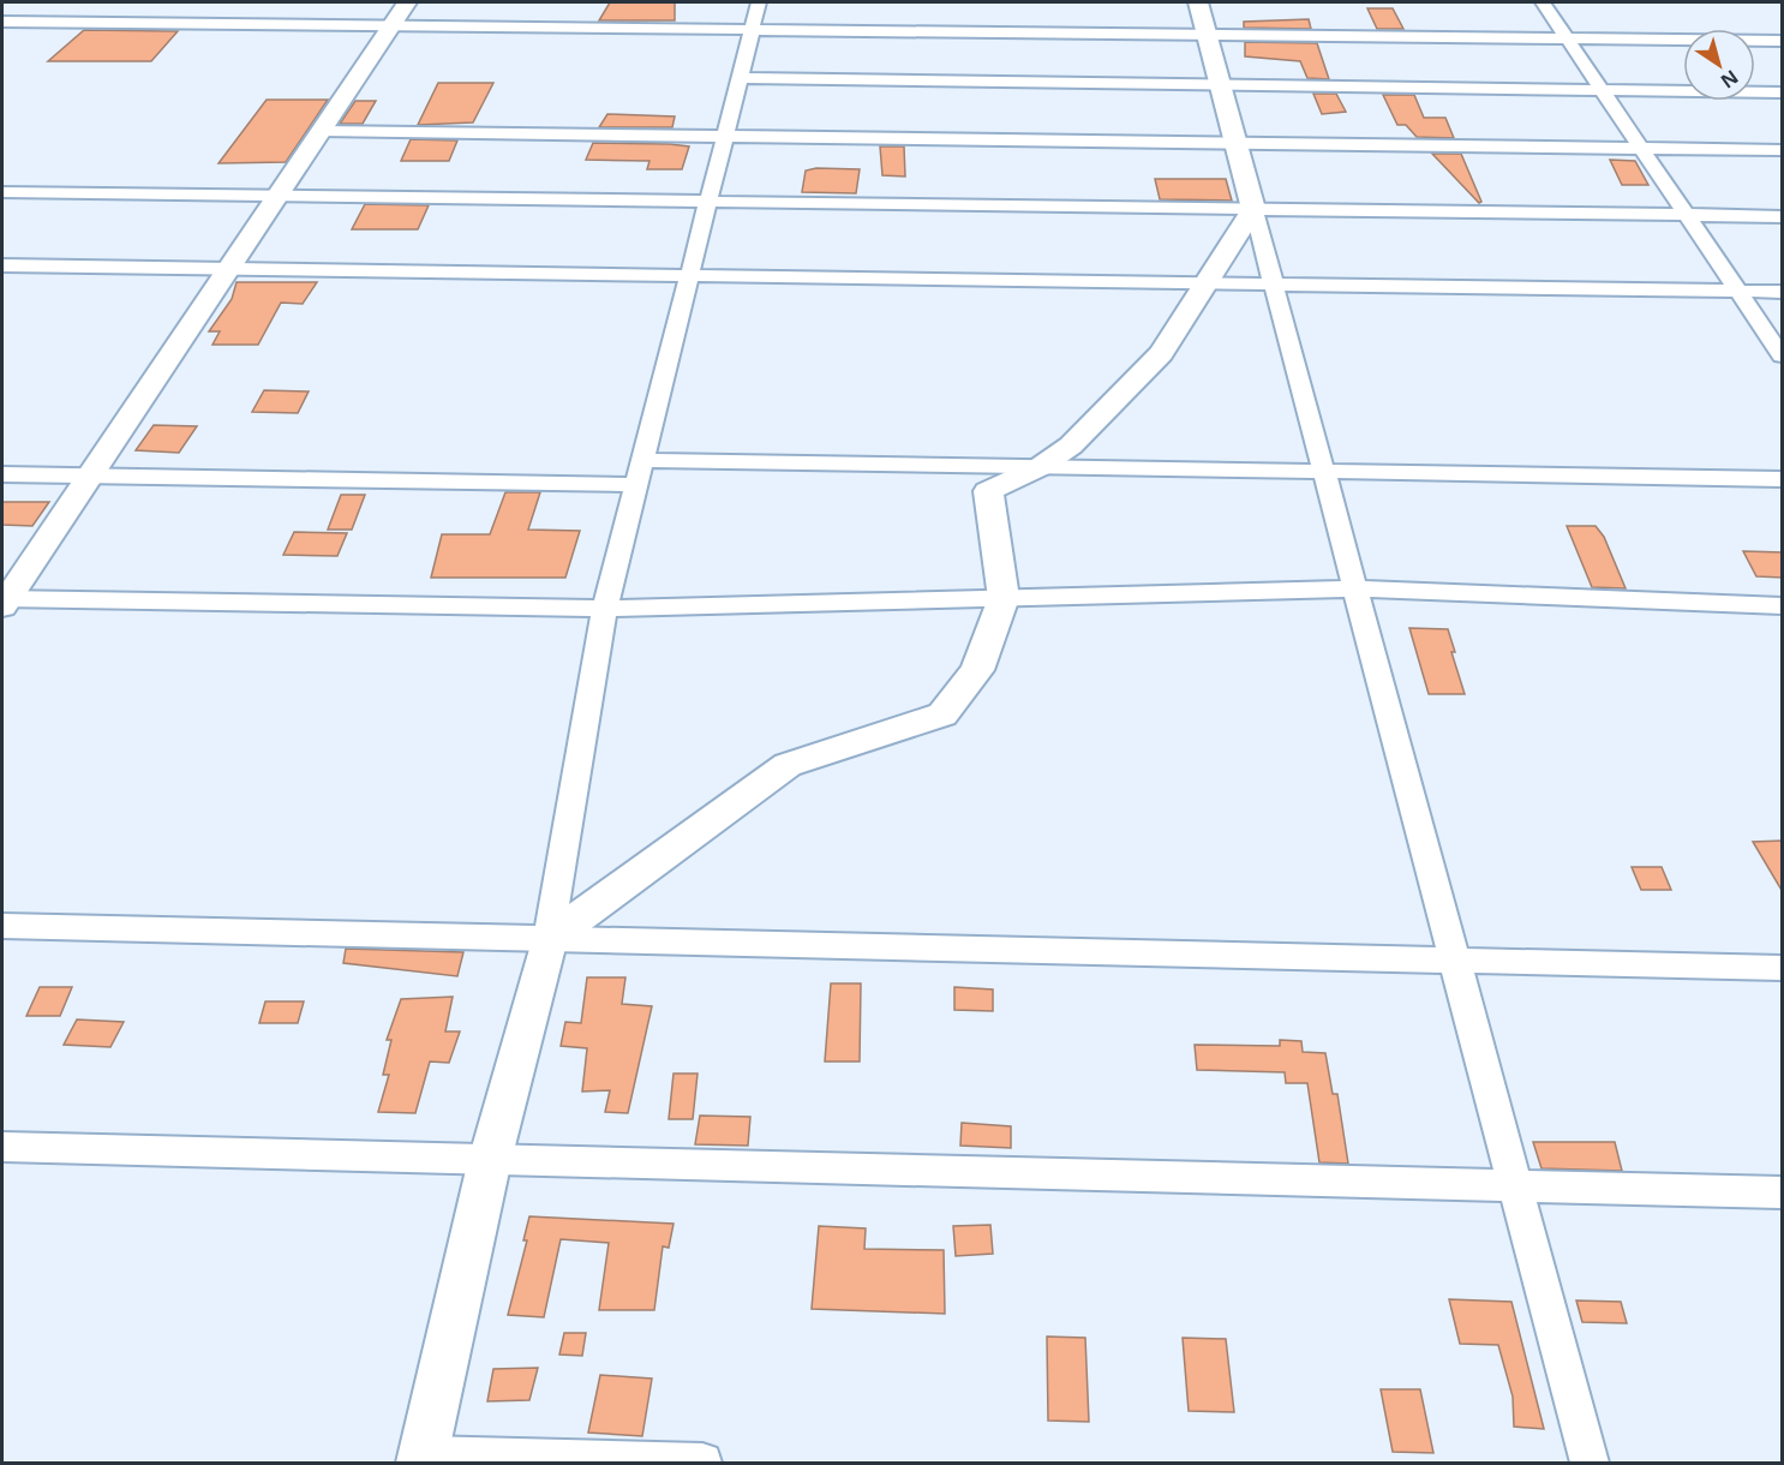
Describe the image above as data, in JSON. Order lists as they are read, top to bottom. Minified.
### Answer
{"north":"bottom right"}
